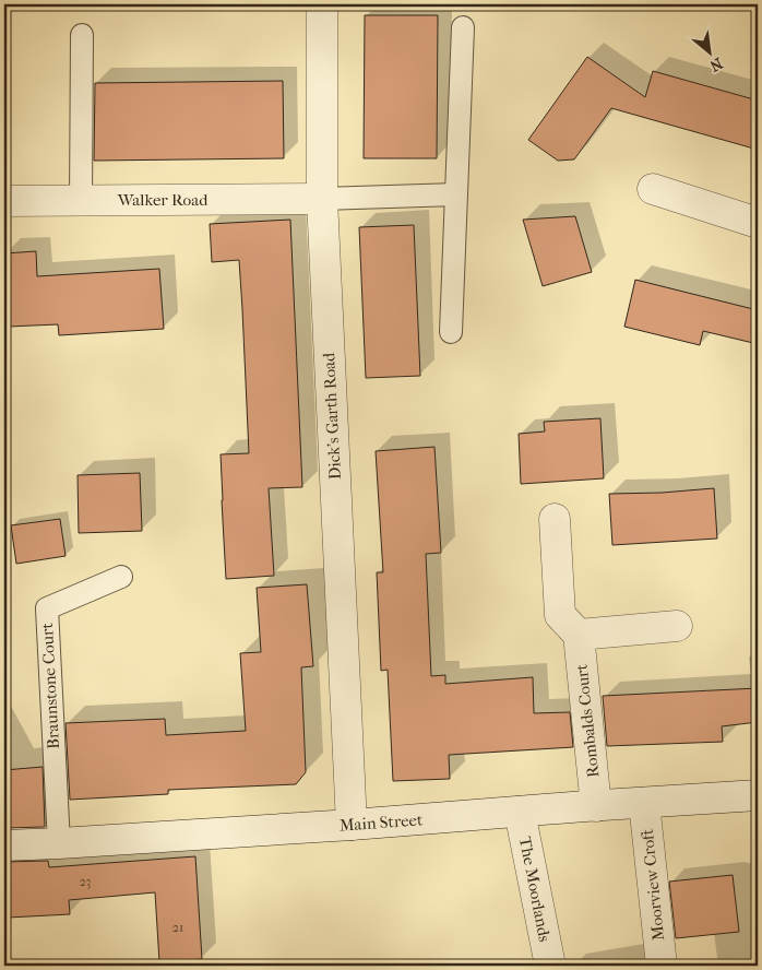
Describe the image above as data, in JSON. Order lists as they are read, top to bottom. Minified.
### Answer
{"streets":{"street":["Walker Road","Dick's Garth Road","Rombalds Court","Main Street","Moorview Croft","The Moorlands"],"lane":["Braunstone Court"]},"crossings":[["Walker Road","Dick's Garth Road"],["Dick's Garth Road","Main Street"],["Braunstone Court","Main Street"],["Rombalds Court","Main Street"],["Main Street","Moorview Croft"],["Main Street","The Moorlands"]],"house_numbers":["23","21"],"north":"bottom right"}
